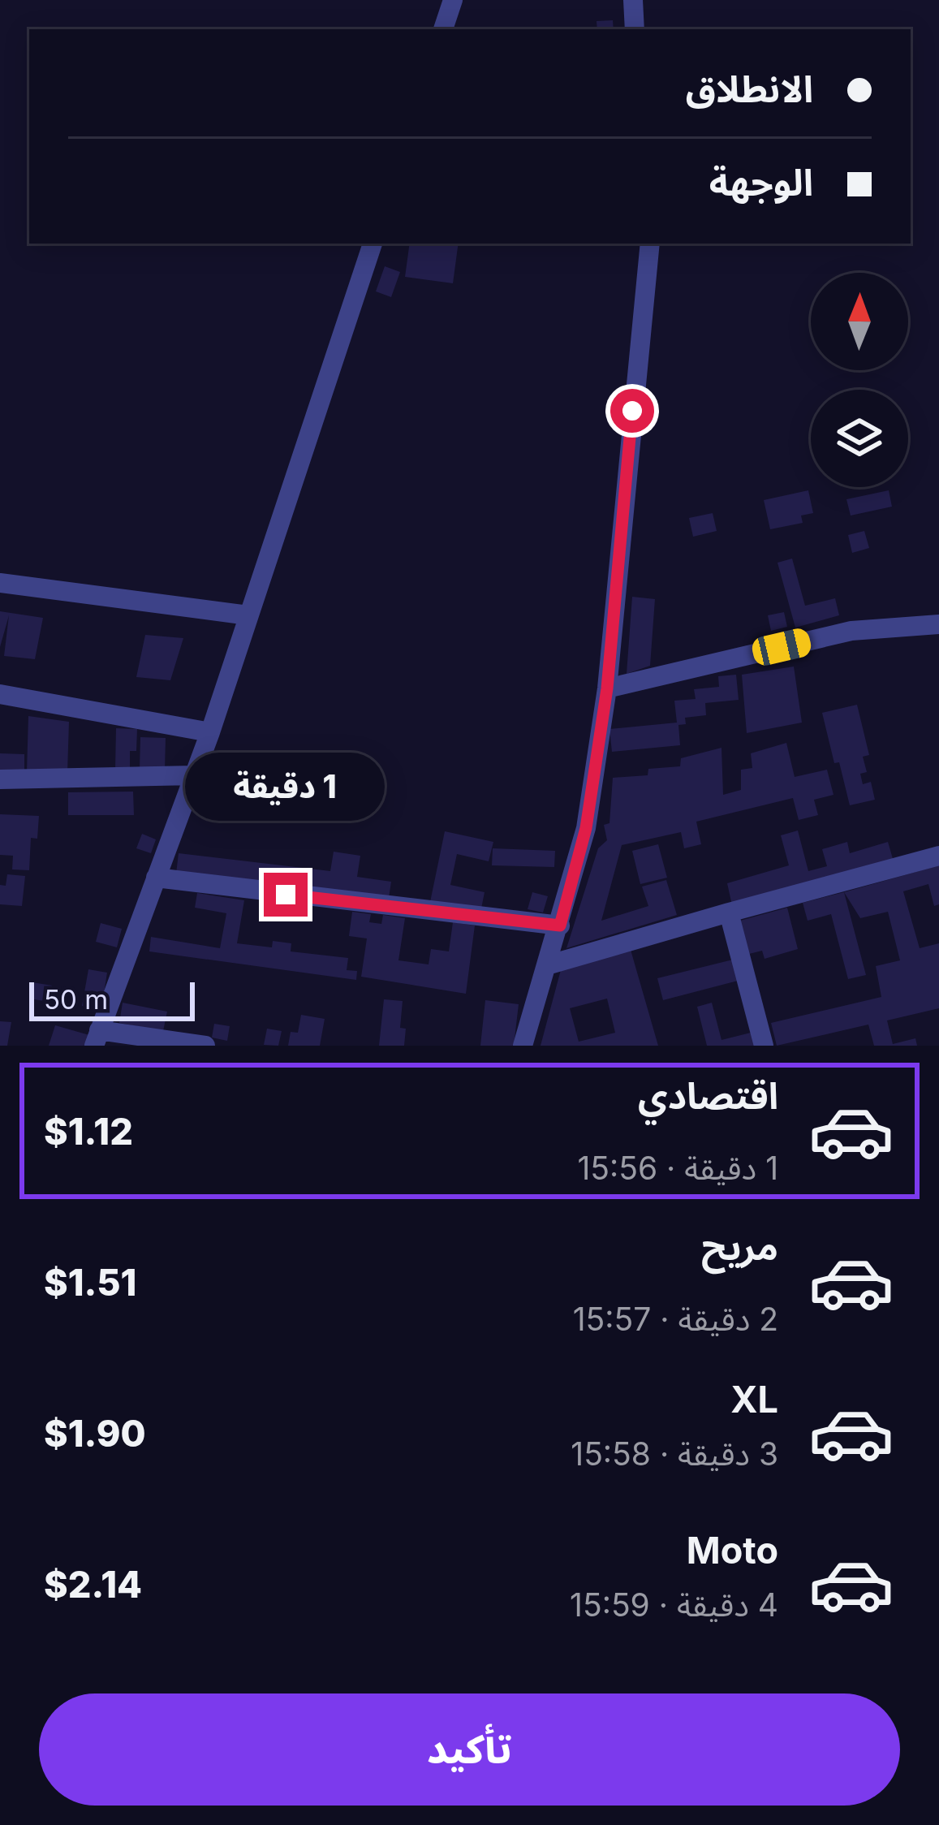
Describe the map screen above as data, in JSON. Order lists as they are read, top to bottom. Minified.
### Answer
{"scale_bar":"50 m","north":"top","page":{"banner":["الانطلاق","الوجهة"],"bubble":"1 دقيقة","scale":"50 m","list":[{"name":"اقتصادي","note":"1 دقيقة · 15:56","value":"$1.12"},{"name":"مريح","note":"2 دقيقة · 15:57","value":"$1.51"},{"name":"XL","note":"3 دقيقة · 15:58","value":"$1.90"},{"name":"Moto","note":"4 دقيقة · 15:59","value":"$2.14"}],"buttons":"تأكيد"}}
